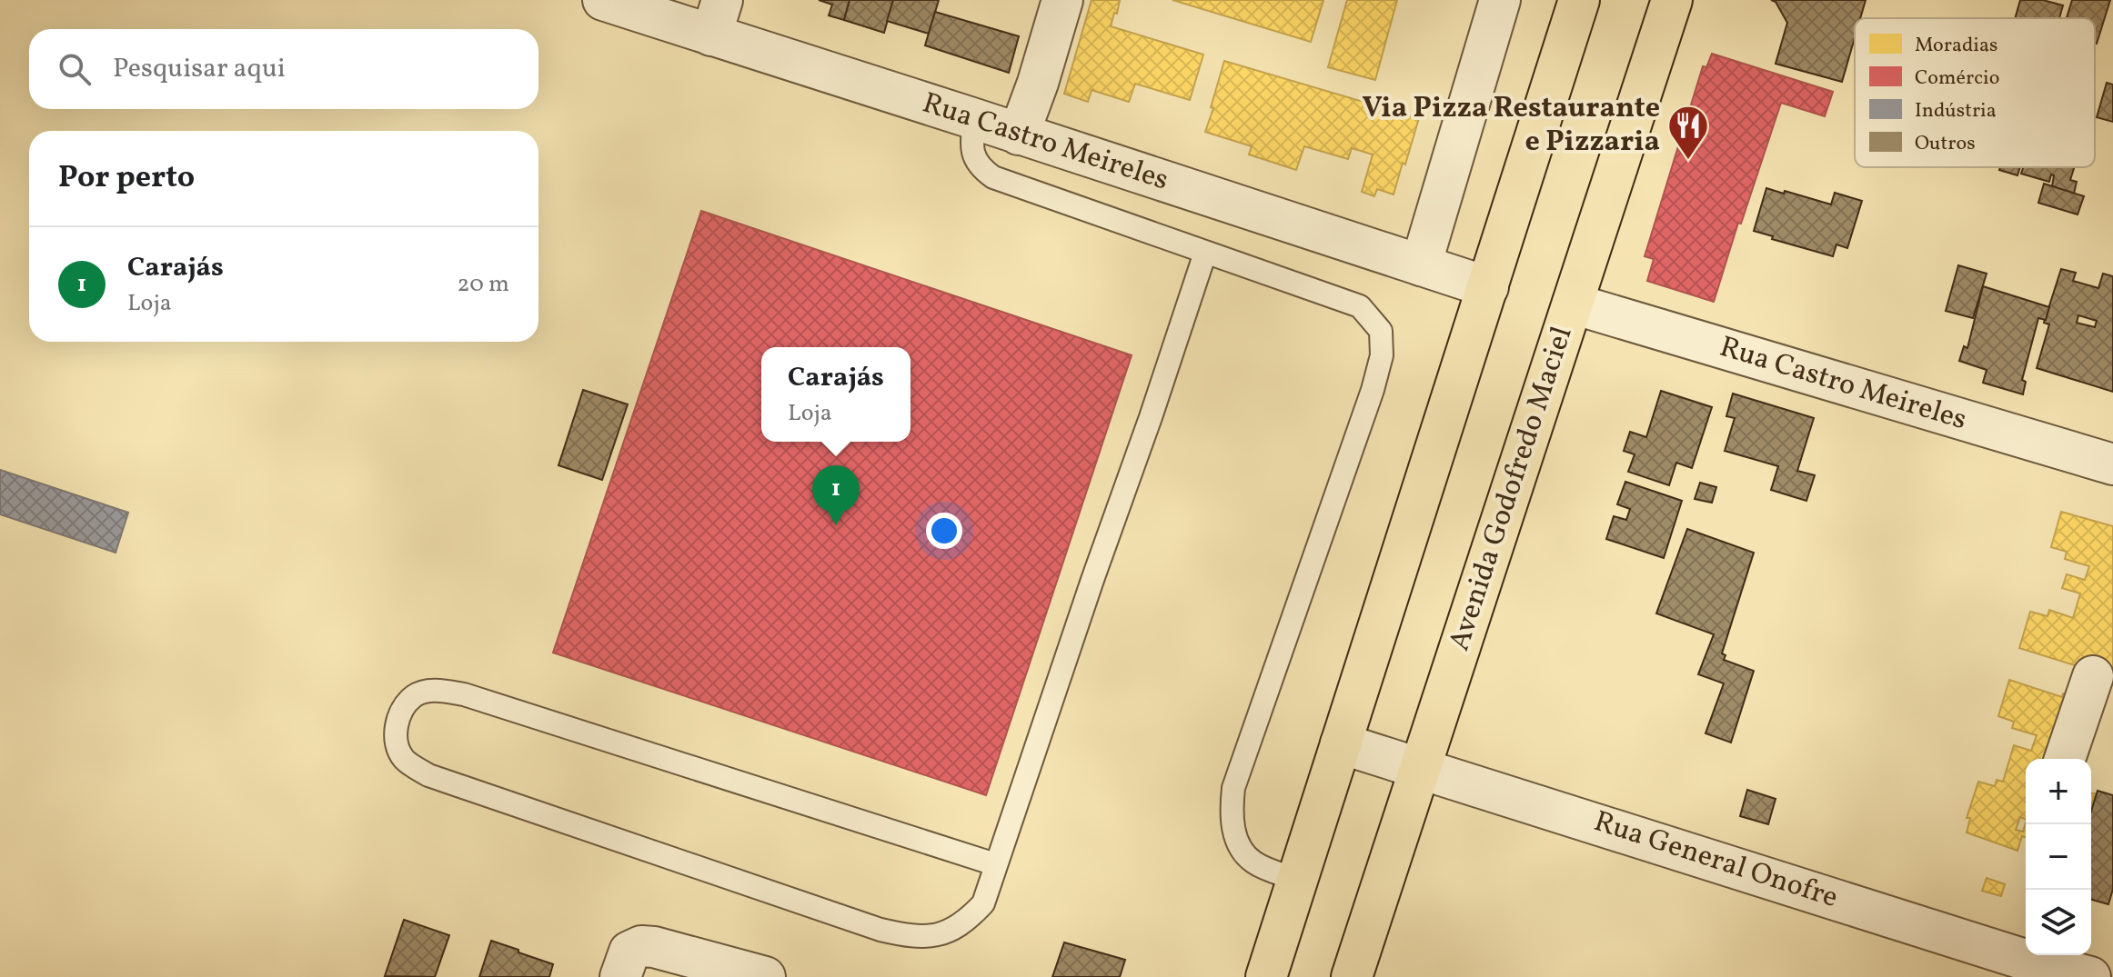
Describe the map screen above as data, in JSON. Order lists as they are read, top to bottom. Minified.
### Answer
{"streets":{"main road":["Avenida Godofredo Maciel"],"street":["Rua Castro Meireles","Rua General Onofre"]},"crossings":[["Rua Castro Meireles","Avenida Godofredo Maciel"],["Avenida Godofredo Maciel","Rua General Onofre"]],"places":{"restaurant":["Via Pizza Restaurante e Pizzaria"]},"legend":["Moradias","Comércio","Indústria","Outros"],"page":{"search":"Pesquisar aqui","heading":"Por perto","list":[{"mark":"1","name":"Carajás","note":"Loja","value":"20 m"}],"popup":["Carajás","Loja"],"pins":"1","map_buttons":["+","−"]}}
